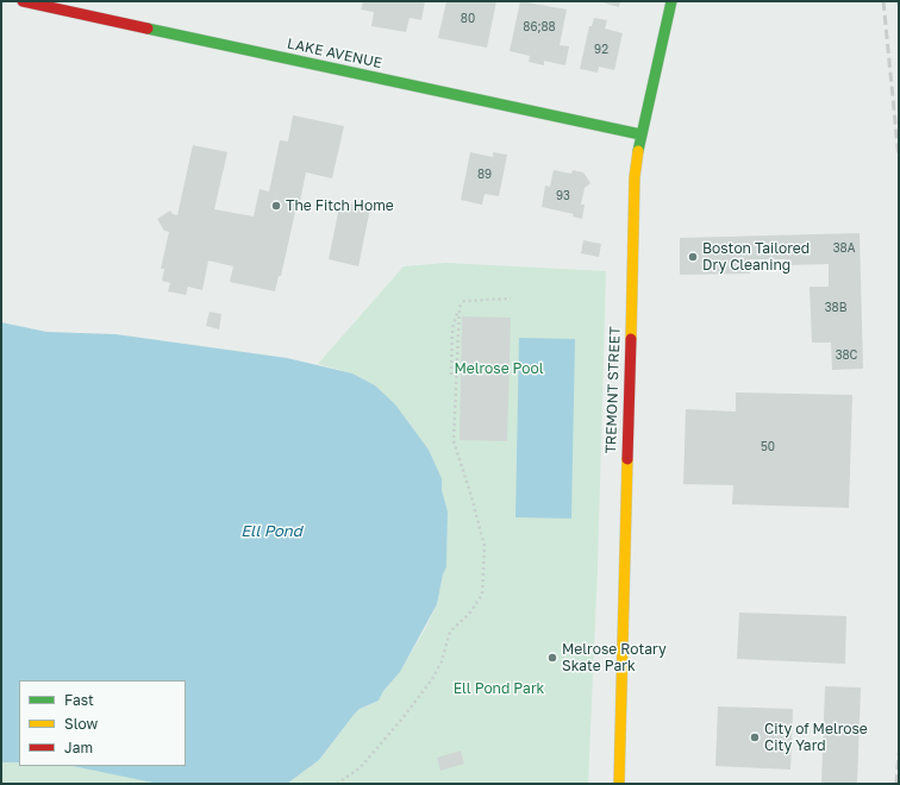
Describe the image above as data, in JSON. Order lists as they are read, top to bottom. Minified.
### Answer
{"streets":{"street":["LAKE AVENUE","TREMONT STREET"]},"crossings":[["LAKE AVENUE","TREMONT STREET"]],"water":["Ell Pond"],"parks":["Melrose Pool","Ell Pond Park"],"places":["The Fitch Home","Boston Tailored Dry Cleaning","Melrose Rotary Skate Park","City of Melrose City Yard"],"house_numbers":["80","86;88","92","89","93","38A","38B","38C","50"],"legend":["Fast","Slow","Jam"]}
